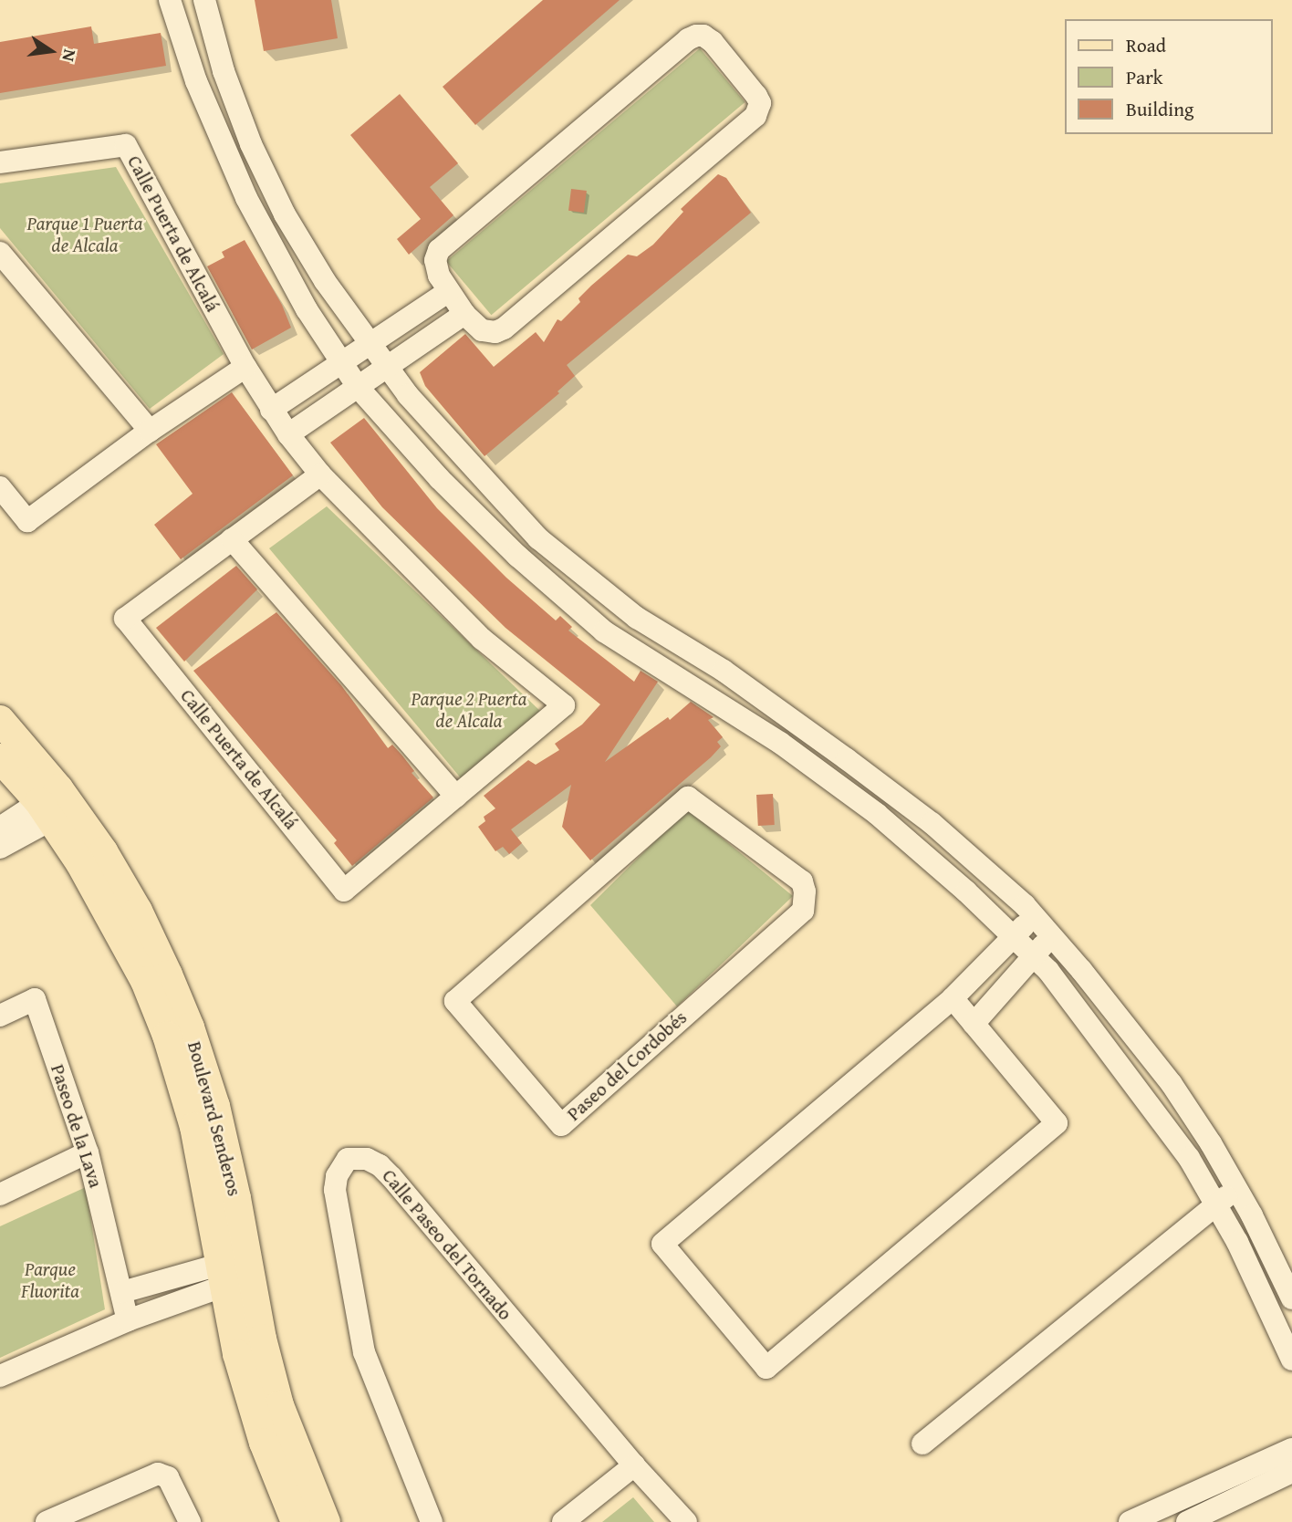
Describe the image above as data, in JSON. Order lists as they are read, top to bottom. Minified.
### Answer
{"streets":{"main road":["Boulevard Senderos"],"street":["Calle Puerta de Alcalá","Paseo del Cordobés","Paseo de la Lava","Calle Paseo del Tornado"]},"parks":["Parque 1 Puerta de Alcala","Parque 2 Puerta de Alcala","Parque Fluorita"],"legend":["Road","Park","Building"],"north":"right"}
